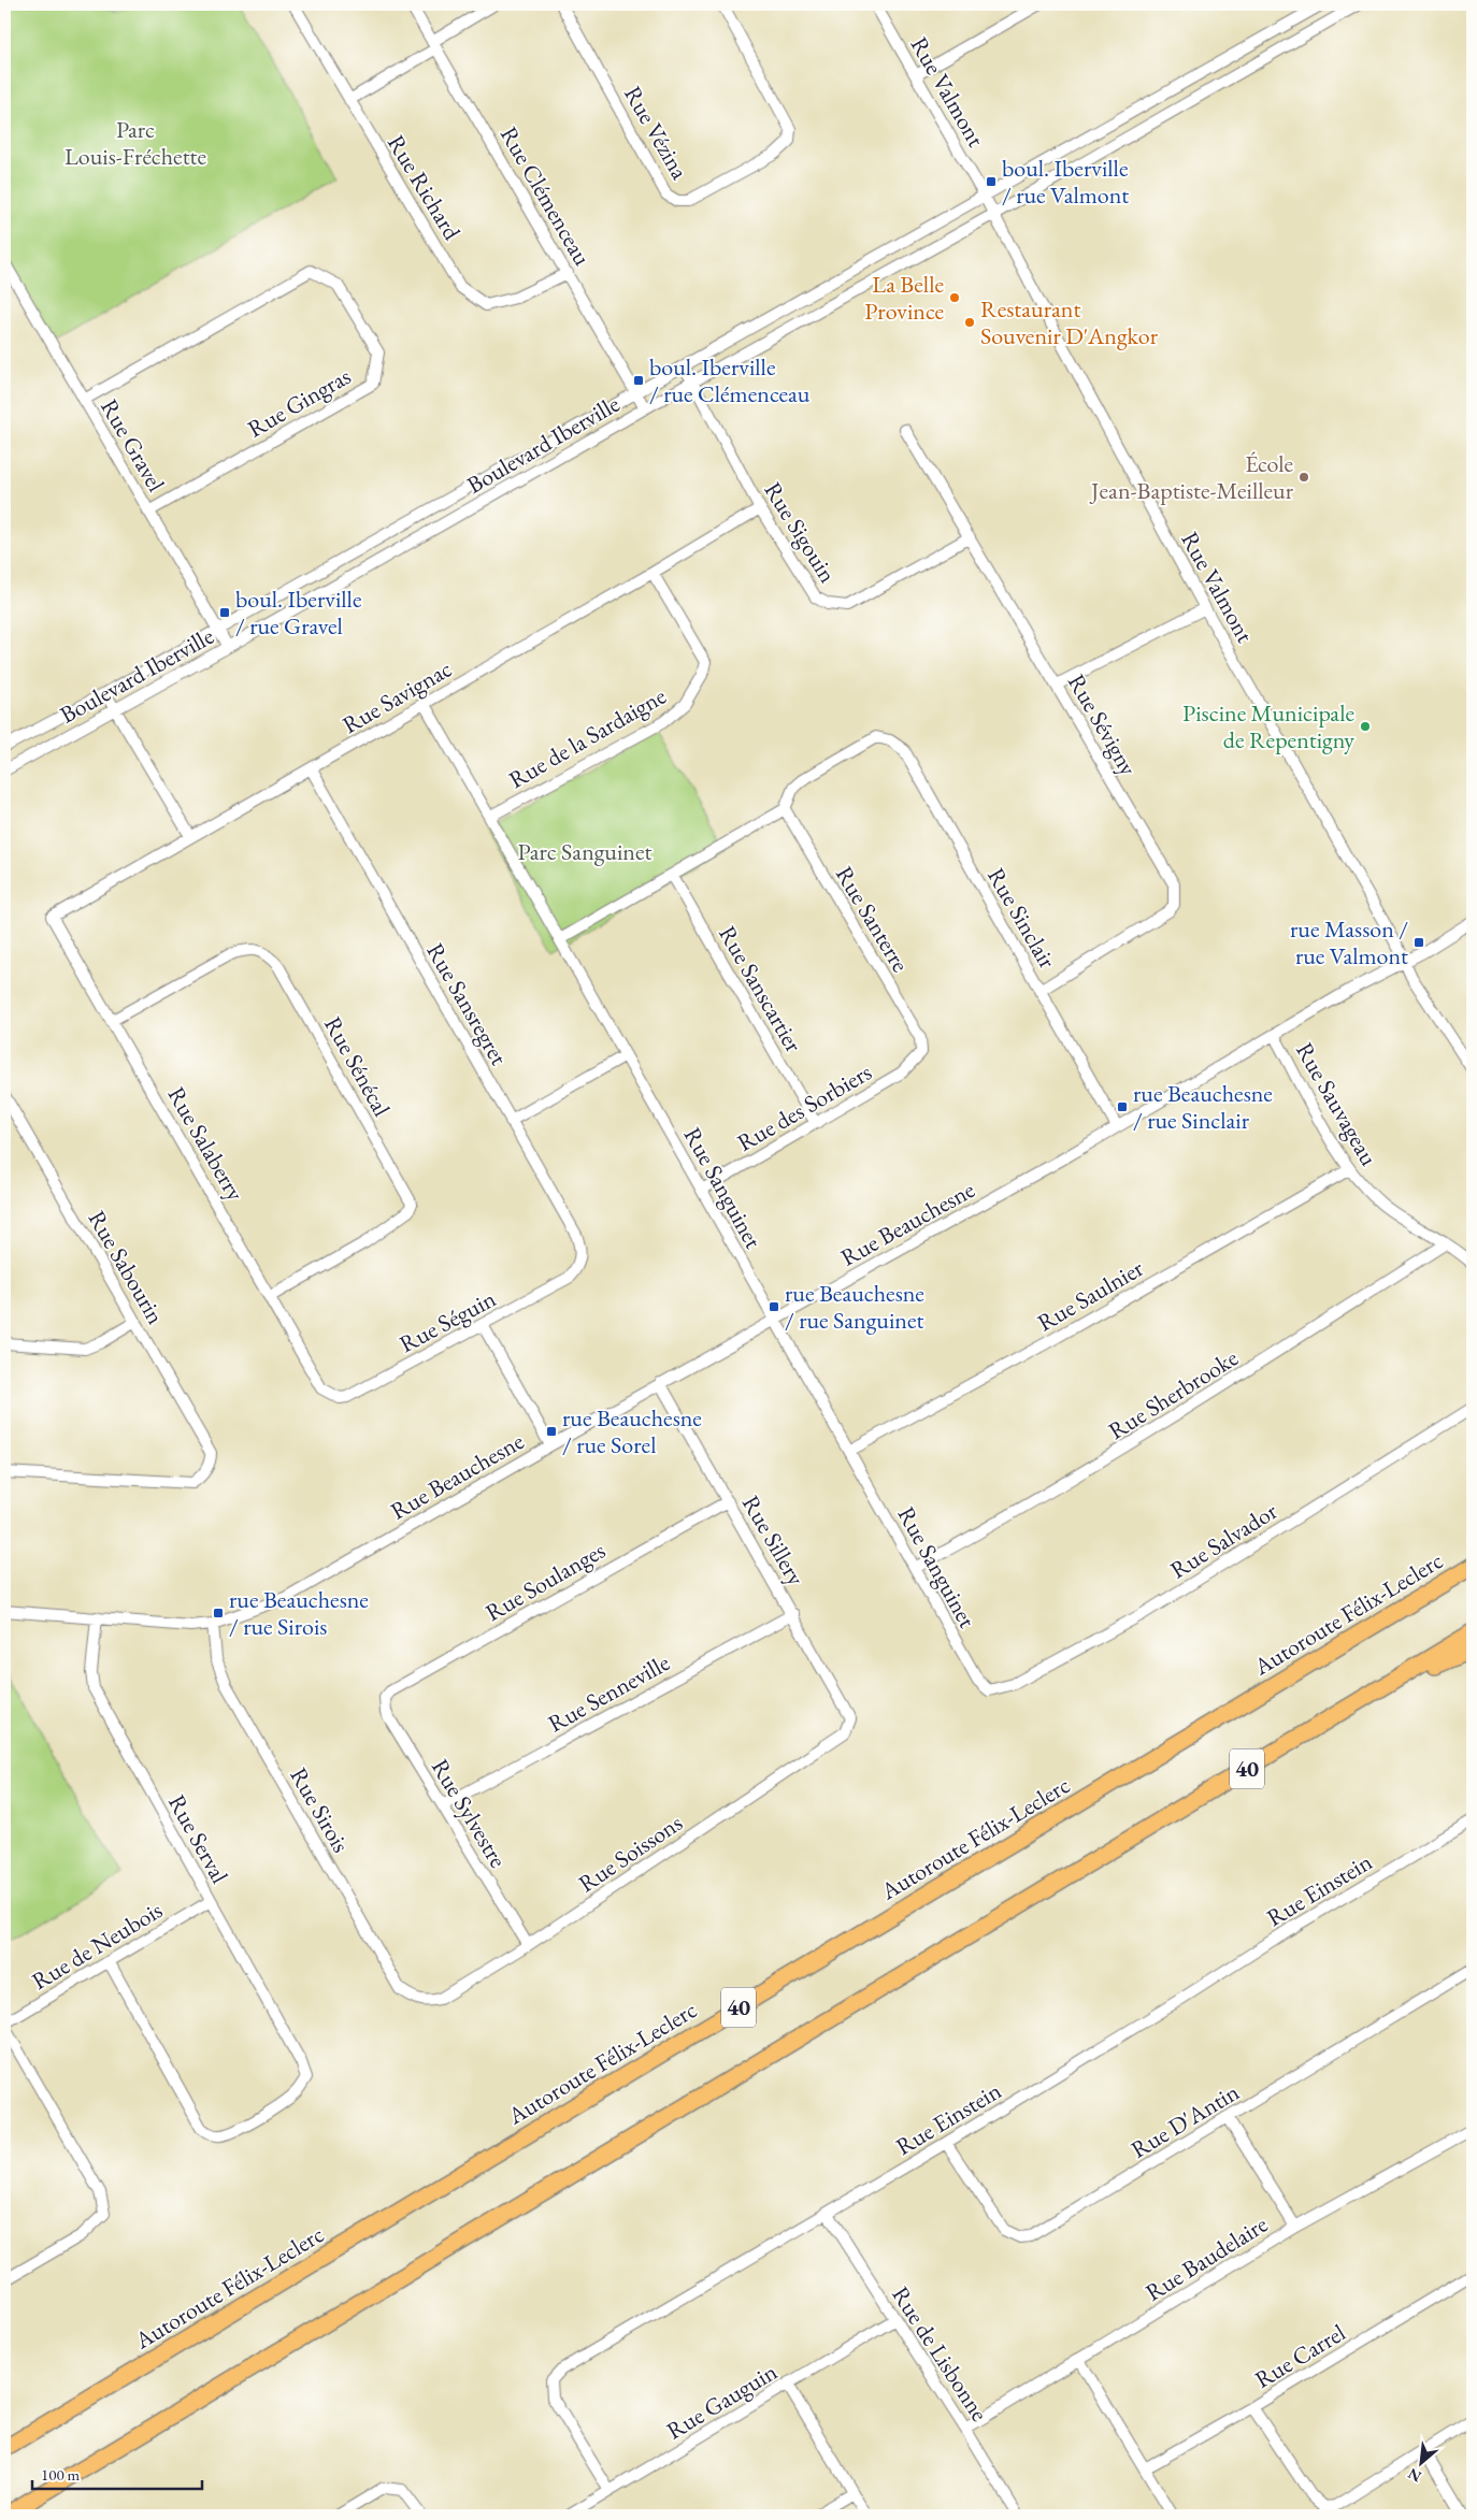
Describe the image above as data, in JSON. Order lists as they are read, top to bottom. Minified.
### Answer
{"streets":{"highway":["Autoroute Félix-Leclerc","40"],"street":["Rue Valmont","Rue Vézina","Rue Richard","Rue Clémenceau","Rue Gingras","Boulevard Iberville","Rue Gravel","Rue Sigouin","Rue Savignac","Rue Sévigny","Rue de la Sardaigne","Rue Sinclair","Rue Santerre","Rue Sanscartier","Rue Sansregret","Rue Sénécal","Rue Sauvageau","Rue des Sorbiers","Rue Salaberry","Rue Sanguinet","Rue Beauchesne","Rue Sabourin","Rue Saulnier","Rue Séguin","Rue Sherbrooke","Rue Sillery","Rue Salvador","Rue Soulanges","Rue Senneville","Rue Sirois","Rue Sylvestre","Rue Serval","Rue Soissons","Rue Einstein","Rue de Neubois","Rue D'Antin","Rue Baudelaire","Rue de Lisbonne","Rue Carrel","Rue Gauguin"]},"crossings":[["Rue Valmont","Boulevard Iberville"],["Rue Valmont","Rue Beauchesne"],["Rue Richard","Rue Clémenceau"],["Rue Clémenceau","Boulevard Iberville"],["Rue Gingras","Rue Gravel"],["Boulevard Iberville","Rue Gravel"],["Boulevard Iberville","Rue Sigouin"],["Rue Sigouin","Rue Savignac"],["Rue Sigouin","Rue Sévigny"],["Rue Savignac","Rue de la Sardaigne"],["Rue Savignac","Rue Sansregret"],["Rue Savignac","Rue Salaberry"],["Rue Savignac","Rue Sanguinet"],["Rue Sévigny","Rue Sinclair"],["Rue de la Sardaigne","Rue Sanguinet"],["Rue Sinclair","Rue Santerre"],["Rue Sinclair","Rue Beauchesne"],["Rue Santerre","Rue des Sorbiers"],["Rue Sanscartier","Rue des Sorbiers"],["Rue Sansregret","Rue Séguin"],["Rue Sénécal","Rue Salaberry"],["Rue Sauvageau","Rue Beauchesne"],["Rue Sauvageau","Rue Saulnier"],["Rue Sauvageau","Rue Sherbrooke"],["Rue des Sorbiers","Rue Sanguinet"],["Rue Salaberry","Rue Séguin"],["Rue Sanguinet","Rue Beauchesne"],["Rue Sanguinet","Rue Saulnier"],["Rue Sanguinet","Rue Sherbrooke"],["Rue Sanguinet","Rue Salvador"],["Rue Beauchesne","Rue Sillery"],["Rue Beauchesne","Rue Sirois"],["Rue Beauchesne","Rue Serval"],["Rue Sillery","Rue Soulanges"],["Rue Sillery","Rue Senneville"],["Rue Sillery","Rue Soissons"],["Rue Soulanges","Rue Sylvestre"],["Rue Senneville","Rue Sylvestre"],["Rue Sirois","Rue Soissons"],["Rue Sylvestre","Rue Soissons"],["Rue Serval","Rue de Neubois"],["Rue Einstein","Rue D'Antin"],["Rue Einstein","Rue de Lisbonne"],["Rue Einstein","Rue Gauguin"],["Rue Baudelaire","Rue de Lisbonne"],["Rue de Lisbonne","Rue Gauguin"]],"parks":["Parc Louis-Fréchette","Parc Sanguinet"],"places":{"transit":["boul. Iberville / rue Valmont","boul. Iberville / rue Clémenceau","boul. Iberville / rue Gravel","rue Masson / rue Valmont","rue Beauchesne / rue Sinclair","rue Beauchesne / rue Sanguinet","rue Beauchesne / rue Sorel","rue Beauchesne / rue Sirois"],"other":["La Belle Province","Restaurant Souvenir D'Angkor","École Jean-Baptiste-Meilleur","Piscine Municipale de Repentigny"]},"scale_bar":"100 m","north":"bottom left"}
